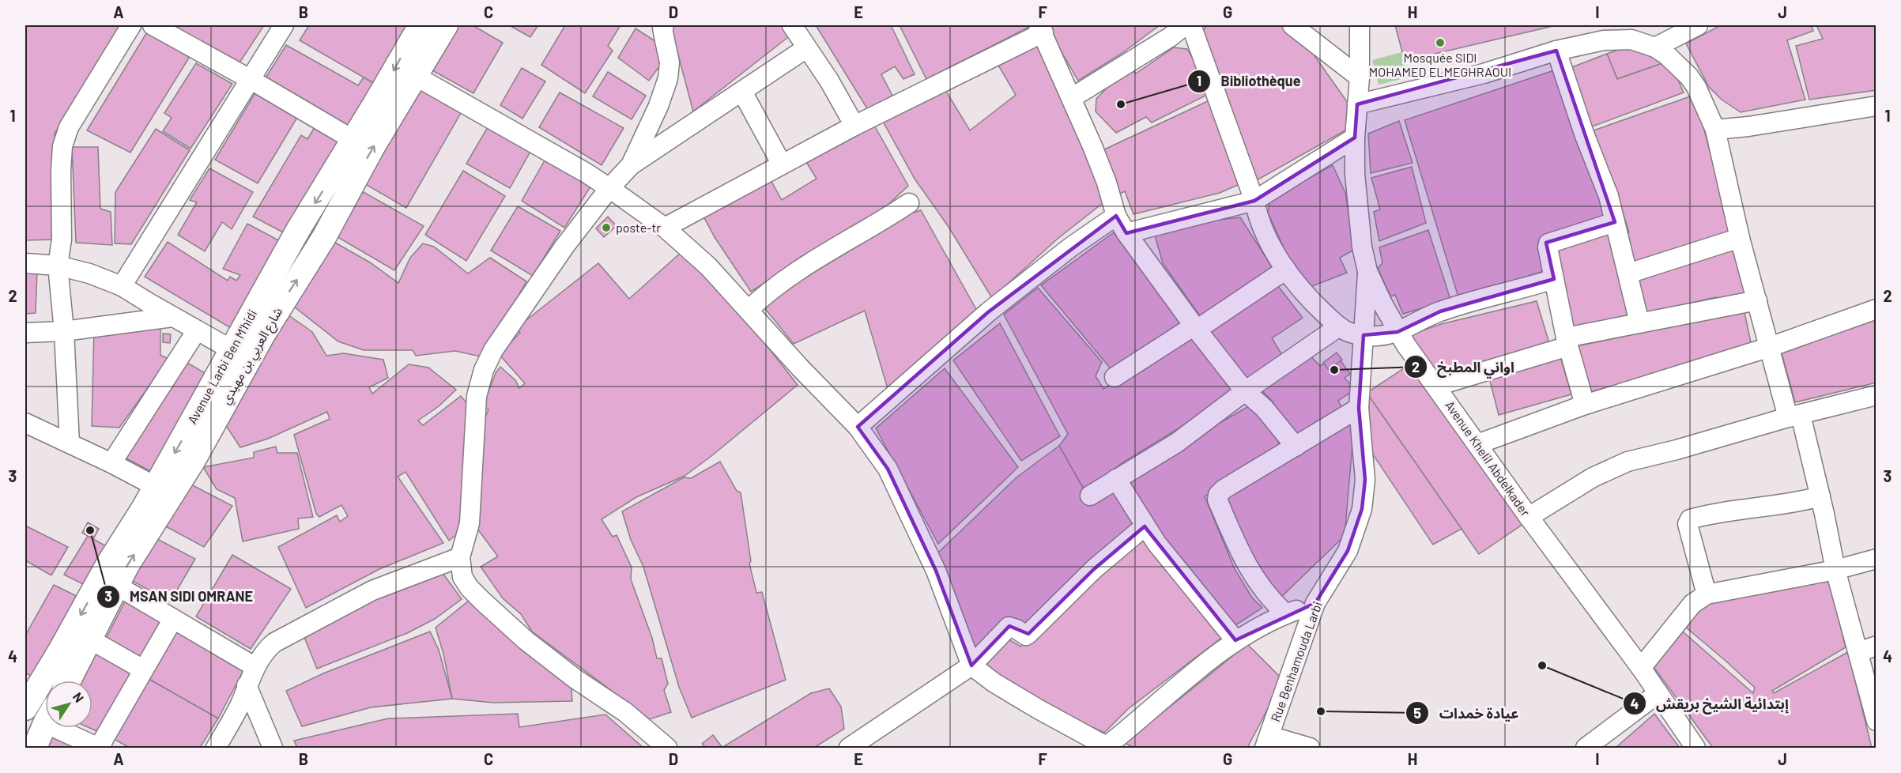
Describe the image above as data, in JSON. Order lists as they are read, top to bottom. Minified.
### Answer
{"streets":{"main road":["شارع العربي بن مهيدي","Avenue Larbi Ben M'hidi"],"street":["Avenue Khelil Abdelkader","Rue Benhamouda Larbi"]},"crossings":[["شارع العربي بن مهيدي","Avenue Larbi Ben M'hidi"],["Avenue Khelil Abdelkader","Rue Benhamouda Larbi"]],"one_way":["شارع العربي بن مهيدي","Avenue Larbi Ben M'hidi"],"places":["Mosquée SIDI MOHAMED ELMEGHRAOUI","Bibliothèque","poste-tr","اواني المطبخ","MSAN SIDI OMRANE","إبتدائية الشيخ بريقش","عيادة خمدات"],"north":"top right","grid":{"columns":["A","B","C","D","E","F","G","H","I","J"],"rows":["1","2","3","4"]}}
